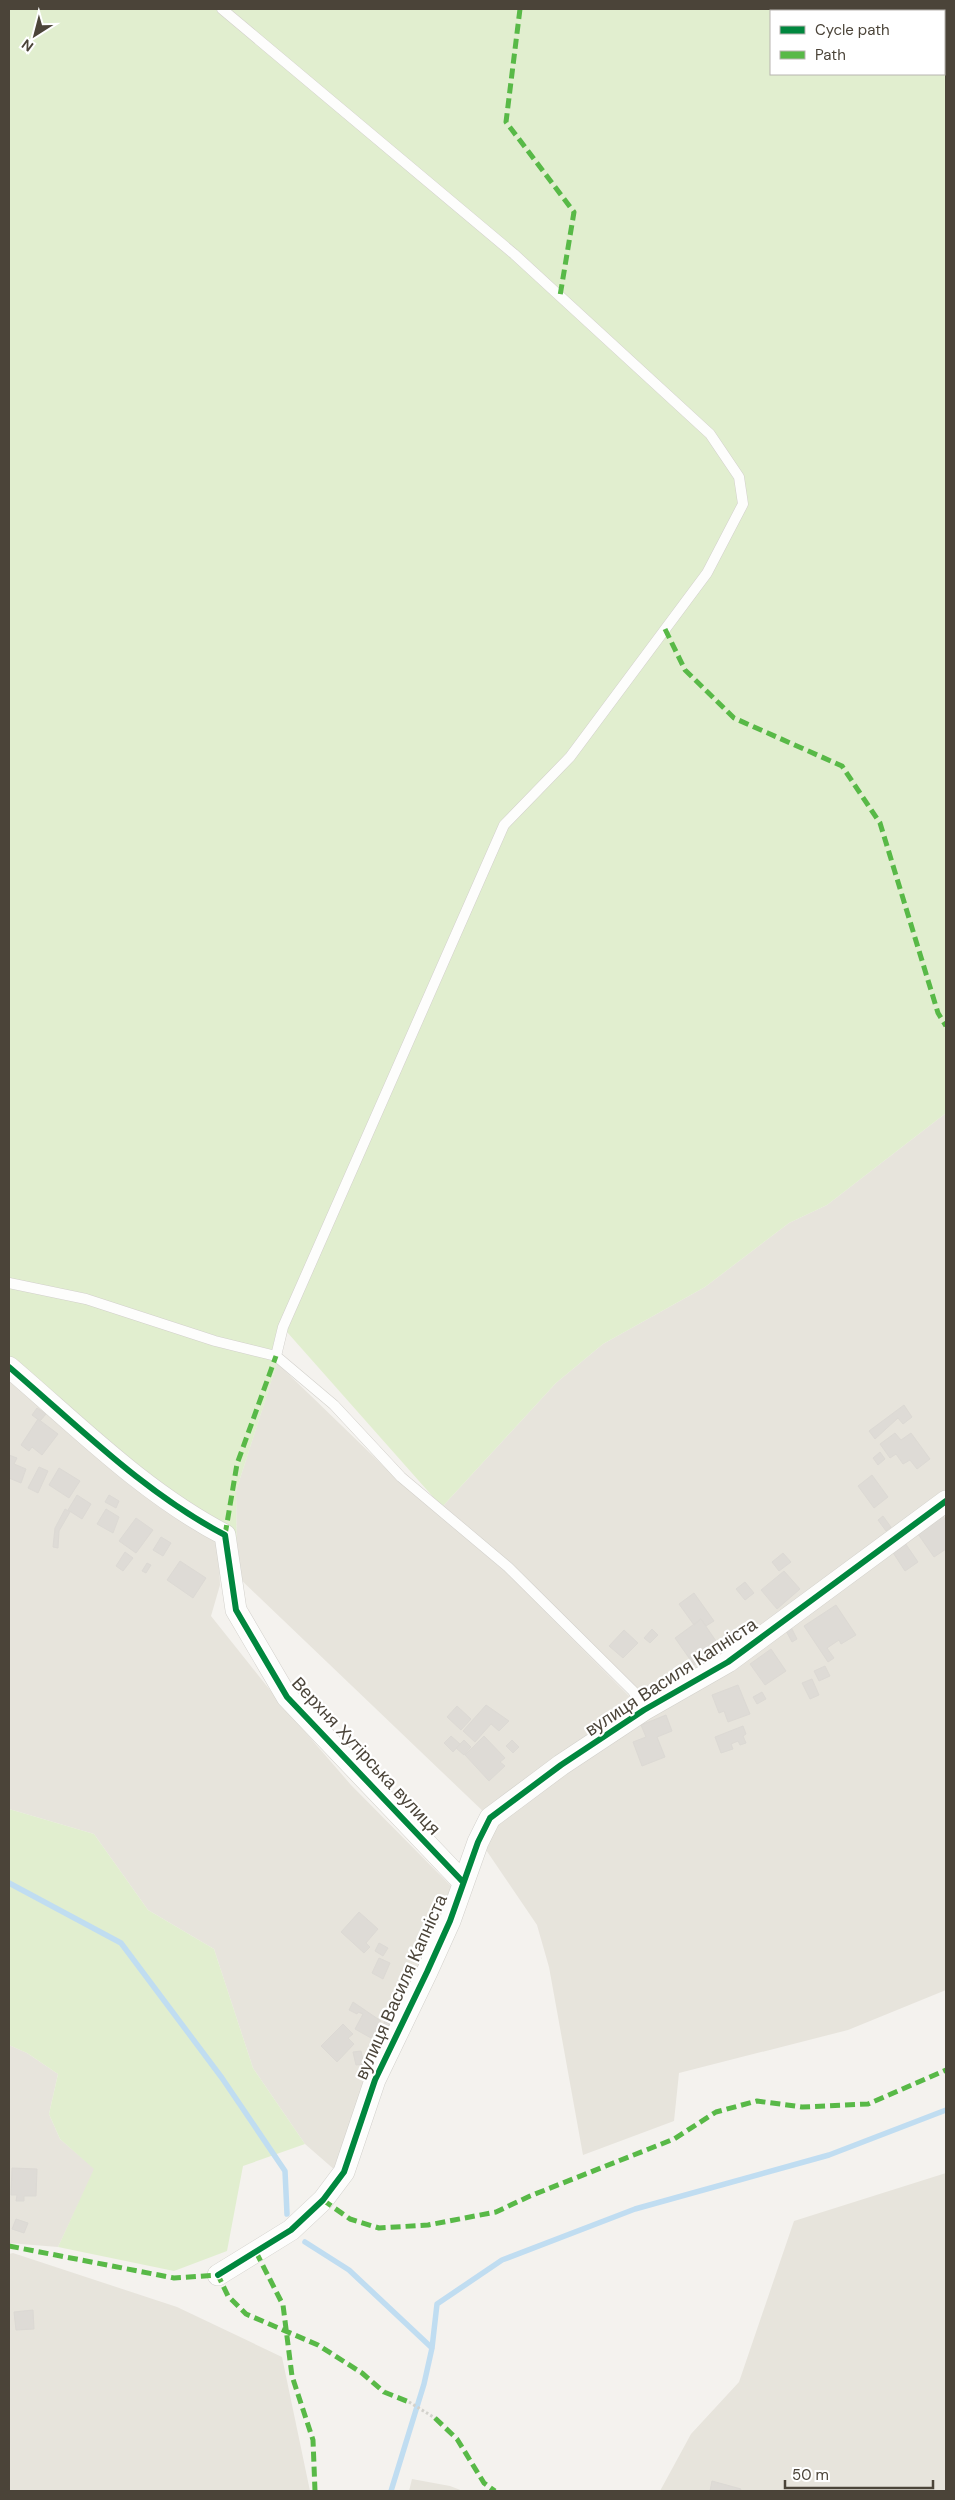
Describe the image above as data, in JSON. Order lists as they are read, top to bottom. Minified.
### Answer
{"streets":{"street":["вулиця Василя Капніста","Верхня Хутірська вулиця"]},"crossings":[["вулиця Василя Капніста","Верхня Хутірська вулиця"]],"legend":["Cycle path","Path"],"scale_bar":"50 m","north":"bottom left"}
